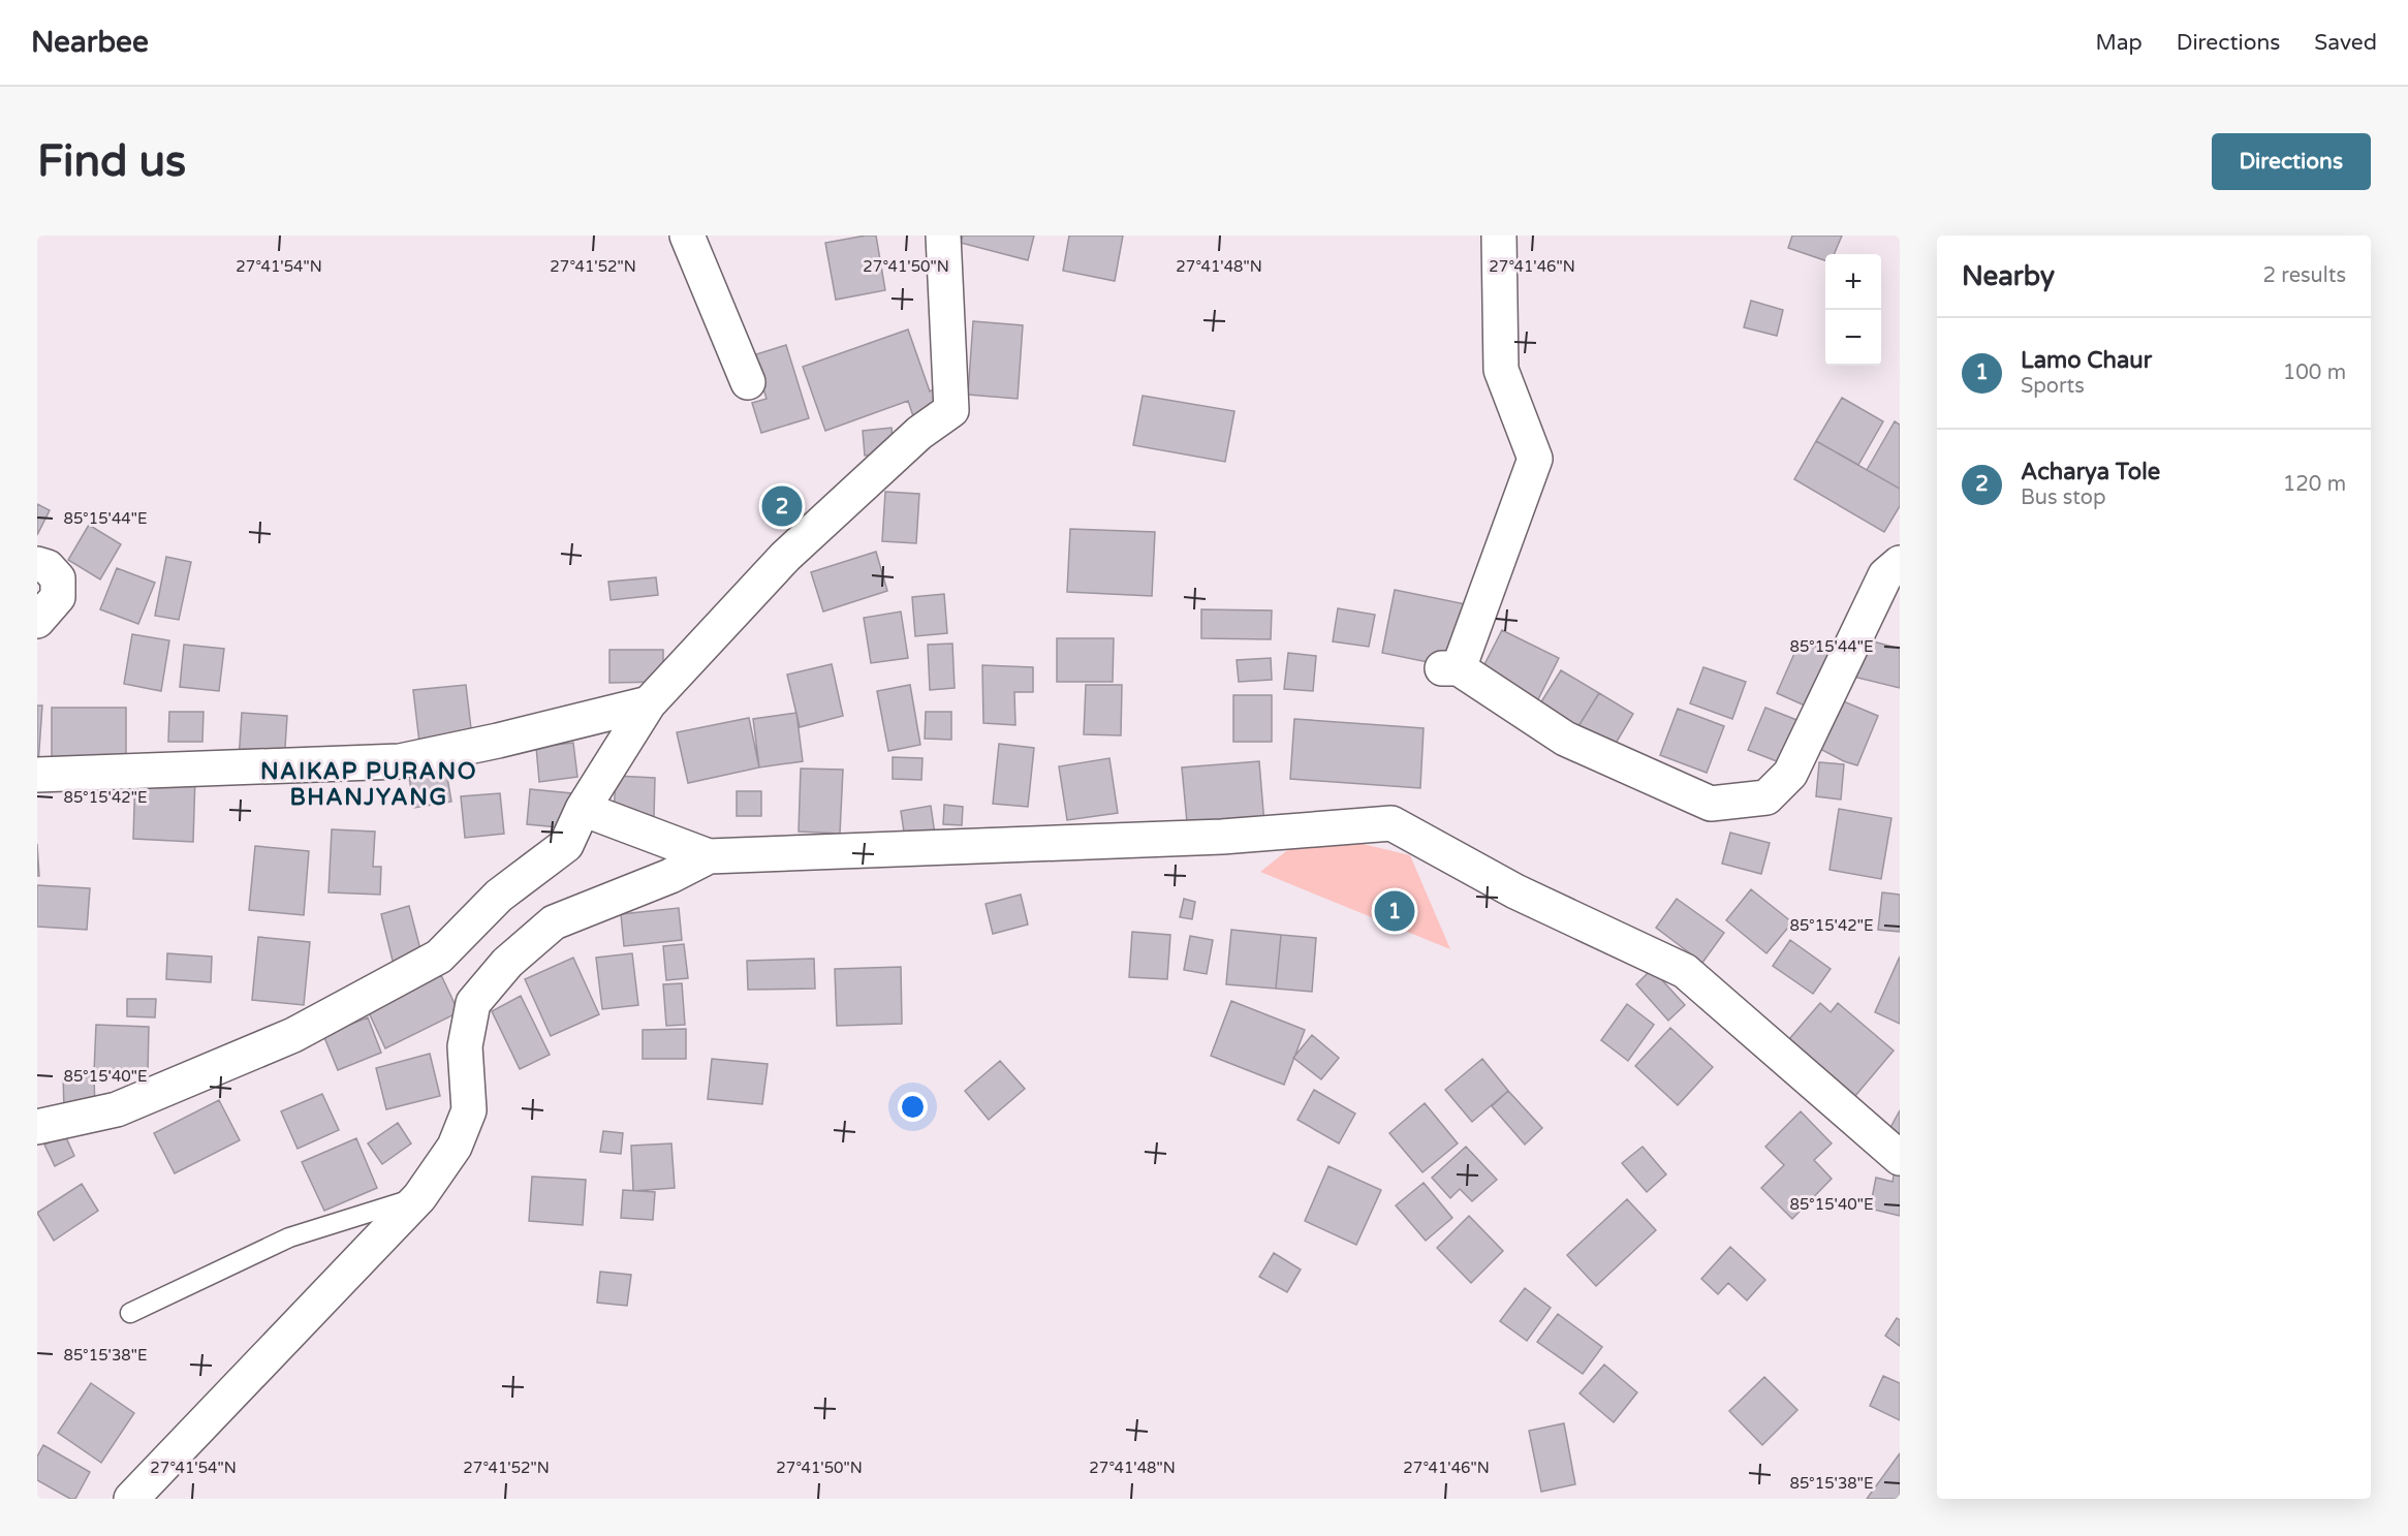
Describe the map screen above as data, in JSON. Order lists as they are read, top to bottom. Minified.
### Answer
{"districts":["NAIKAP PURANO BHANJYANG"],"page":{"header":"Nearbee","nav":["Map","Directions","Saved"],"buttons":"Directions","title":"Find us","heading":["Nearby","2 results"],"map_buttons":["+","−"],"list":[{"mark":"1","name":"Lamo Chaur","note":"Sports","value":"100 m"},{"mark":"2","name":"Acharya Tole","note":"Bus stop","value":"120 m"}],"pins":["2","1"]},"coordinates":["27°41'54\"N","27°41'52\"N","27°41'50\"N","27°41'48\"N","27°41'46\"N","85°15'44\"E","85°15'42\"E","85°15'40\"E","85°15'38\"E"]}
